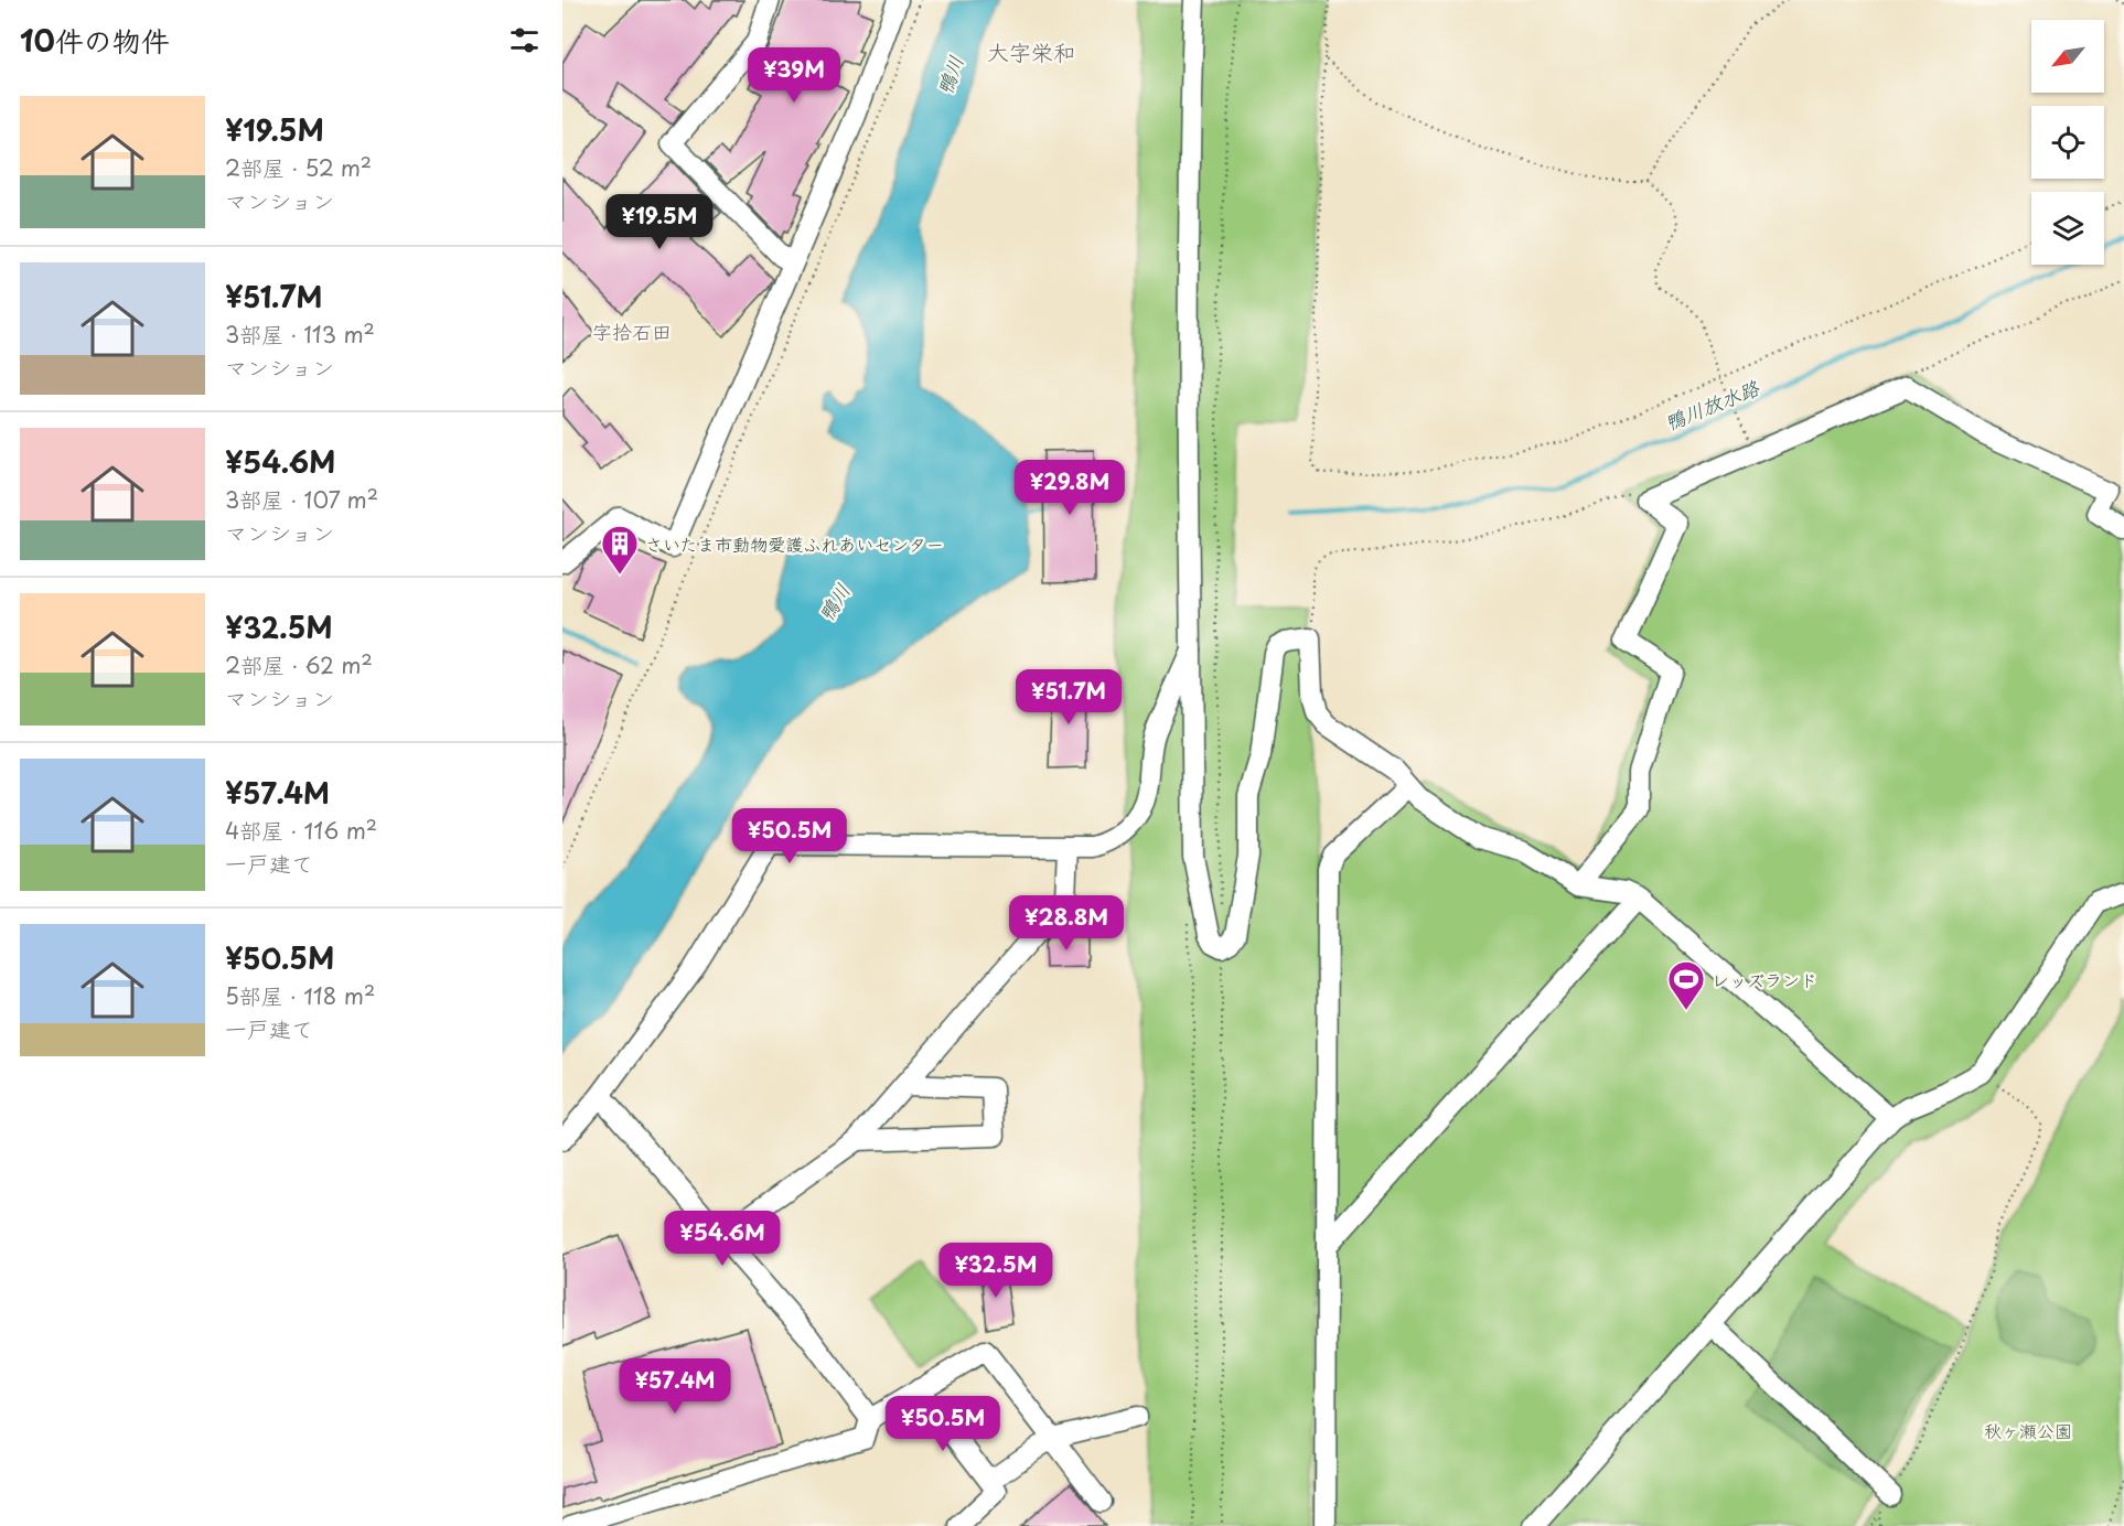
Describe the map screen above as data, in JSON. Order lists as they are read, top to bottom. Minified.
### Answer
{"districts":["大字栄和","字拾石田"],"water":["鴨川","鴨川放水路"],"parks":["秋ヶ瀬公園"],"places":{"building":["さいたま市動物愛護ふれあいセンター"],"sports":["レッズランド"]},"north":"bottom left","page":{"heading":"10件の物件","price":["¥39M","¥19.5M","¥29.8M","¥51.7M","¥50.5M","¥28.8M","¥54.6M","¥32.5M","¥57.4M","¥50.5M"],"list":[{"name":"¥19.5M","note":"2部屋 · 52 m² · マンション"},{"name":"¥51.7M","note":"3部屋 · 113 m² · マンション"},{"name":"¥54.6M","note":"3部屋 · 107 m² · マンション"},{"name":"¥32.5M","note":"2部屋 · 62 m² · マンション"},{"name":"¥57.4M","note":"4部屋 · 116 m² · 一戸建て"},{"name":"¥50.5M","note":"5部屋 · 118 m² · 一戸建て"}]}}
